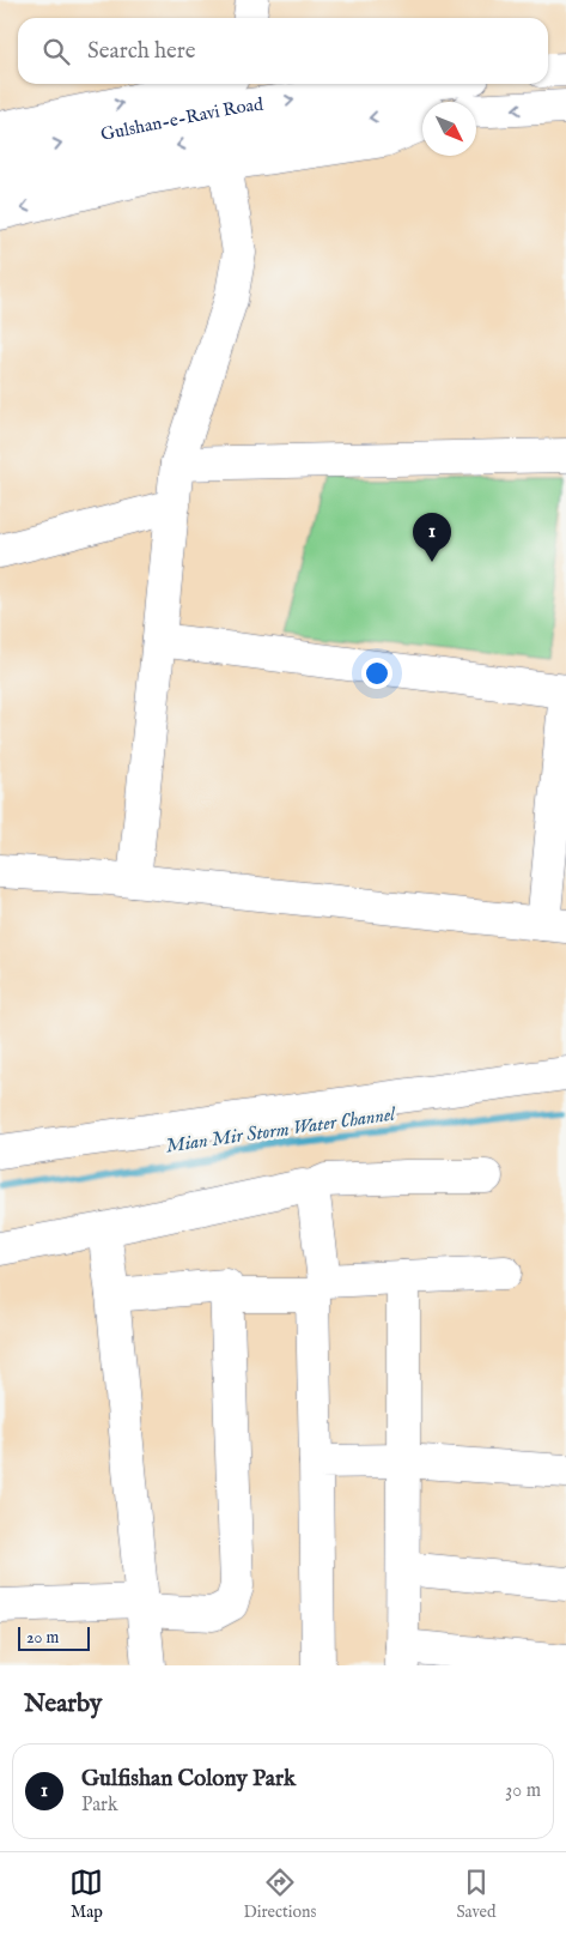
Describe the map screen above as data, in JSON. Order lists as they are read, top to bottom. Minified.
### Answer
{"streets":{"street":["Gulshan-e-Ravi Road"]},"water":["Mian Mir Storm Water Channel"],"scale_bar":"20 m","north":"bottom right","page":{"search":"Search here","pins":"1","scale":"20 m","heading":"Nearby","list":[{"mark":"1","name":"Gulfishan Colony Park","note":"Park","value":"30 m"}],"nav":["Map","Directions","Saved"]}}
